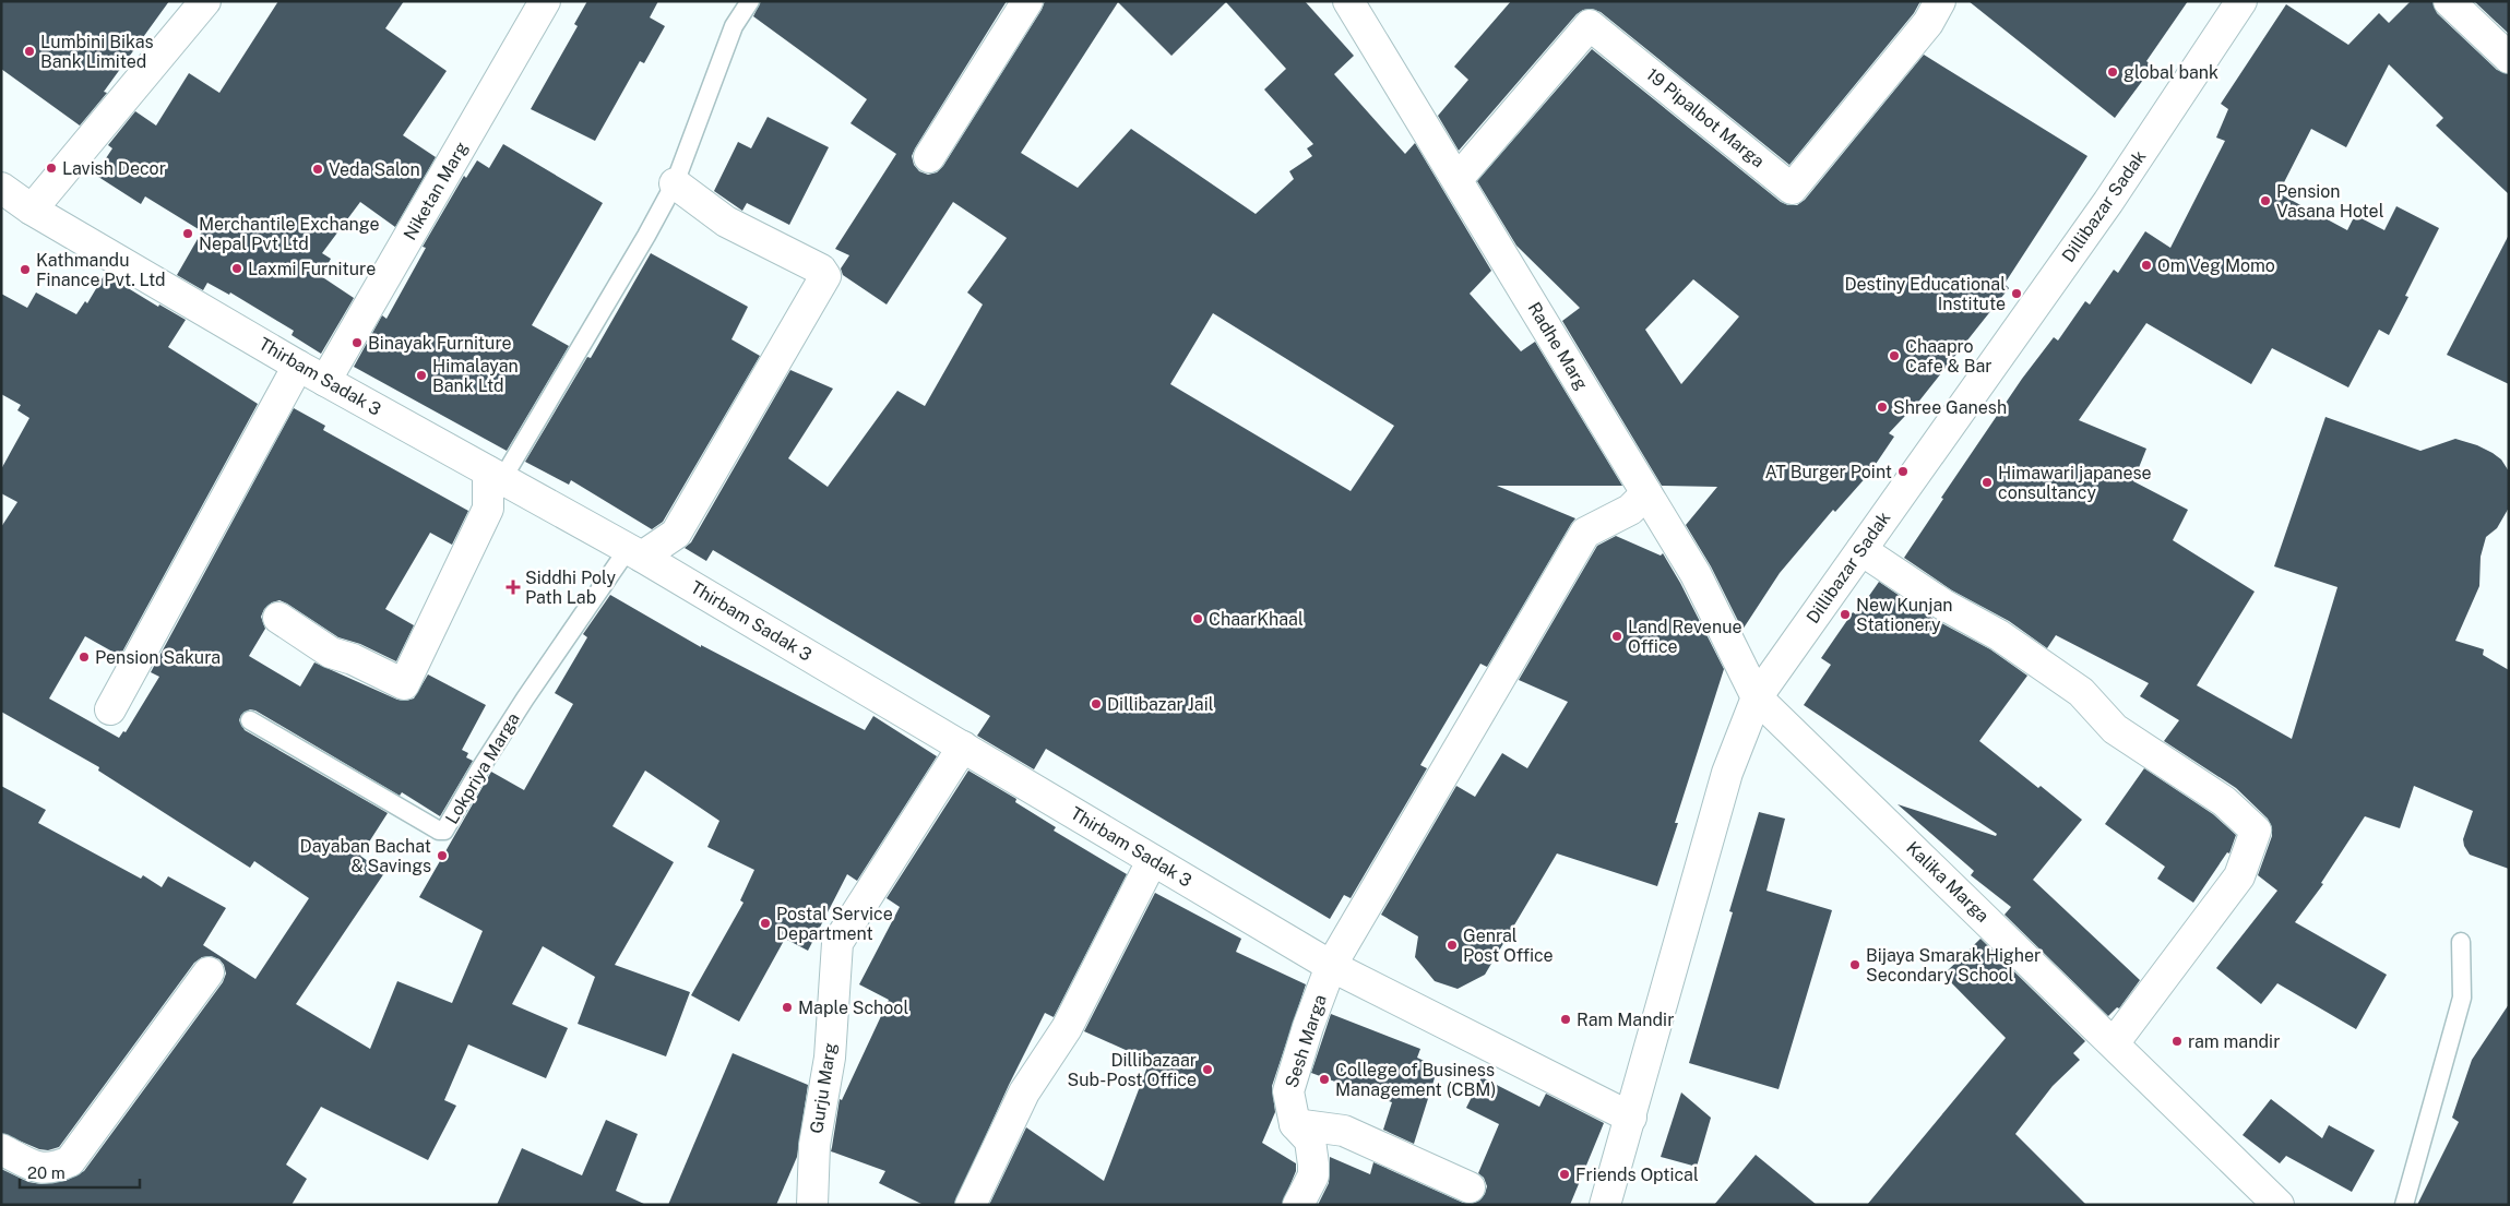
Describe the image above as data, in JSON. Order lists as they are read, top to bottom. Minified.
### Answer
{"streets":{"street":["19 Pipalbot Marga","Niketan Marg","Dillibazar Sadak","Radhe Marg","Thirbam Sadak 3","Kalika Marga","Sesh Marga","Gurju Marg"],"lane":["Lokpriya Marga"]},"crossings":[["19 Pipalbot Marga","Radhe Marg"],["Niketan Marg","Thirbam Sadak 3"],["Dillibazar Sadak","Radhe Marg"],["Dillibazar Sadak","Thirbam Sadak 3"],["Dillibazar Sadak","Kalika Marga"],["Radhe Marg","Kalika Marga"],["Radhe Marg","Sesh Marga"],["Thirbam Sadak 3","Lokpriya Marga"],["Thirbam Sadak 3","Sesh Marga"],["Thirbam Sadak 3","Gurju Marg"]],"places":{"other":["Lumbini Bikas Bank Limited","global bank","Lavish Decor","Veda Salon","Pension Vasana Hotel","Merchantile Exchange Nepal Pvt Ltd","Om Veg Momo","Laxmi Furniture","Kathmandu Finance Pvt. Ltd","Destiny Educational Institute","Binayak Furniture","Chaapro Cafe & Bar","Himalayan Bank Ltd","Shree Ganesh","AT Burger Point","Himawari japanese consultancy","New Kunjan Stationery","ChaarKhaal","Land Revenue Office","Pension Sakura","Dillibazar Jail","Dayaban Bachat & Savings","Postal Service Department","Genral Post Office","Bijaya Smarak Higher Secondary School","Maple School","Ram Mandir","ram mandir","Dillibazaar Sub-Post Office","College of Business Management (CBM)","Friends Optical"],"health":["Siddhi Poly Path Lab"]},"scale_bar":"20 m"}
